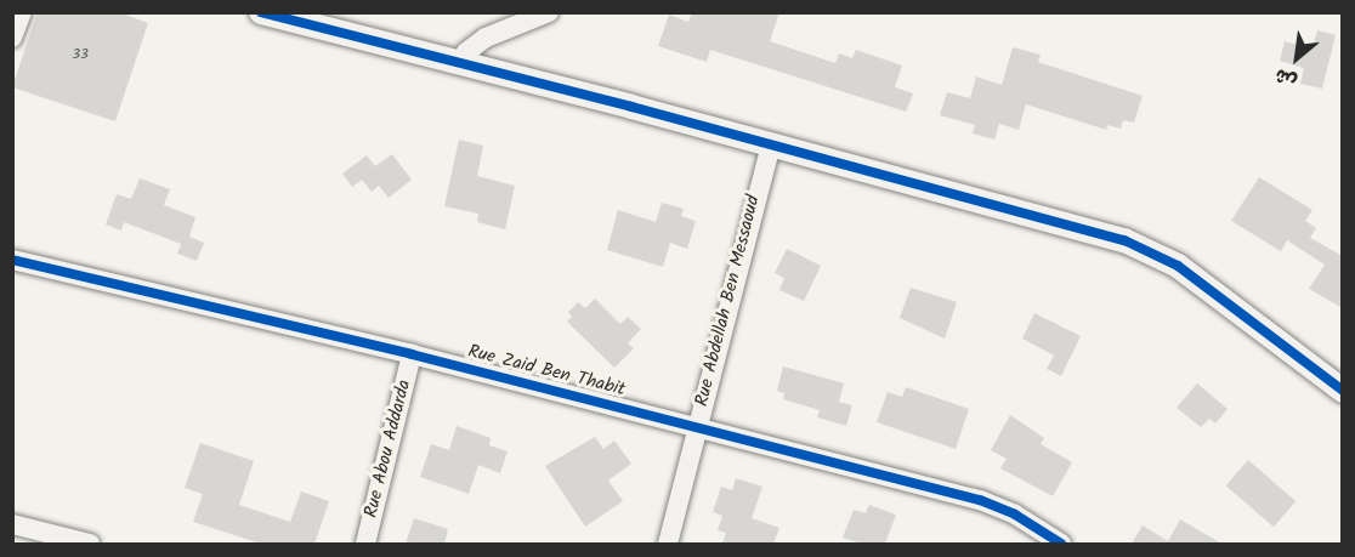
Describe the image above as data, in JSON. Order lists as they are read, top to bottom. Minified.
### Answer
{"streets":{"street":["Rue Abdellah Ben Messaoud","Rue Zaid Ben Thabit","Rue Abou Addarda"]},"crossings":[["Rue Abdellah Ben Messaoud","Rue Zaid Ben Thabit"],["Rue Zaid Ben Thabit","Rue Abou Addarda"]],"house_numbers":["33"],"north":"bottom left"}
